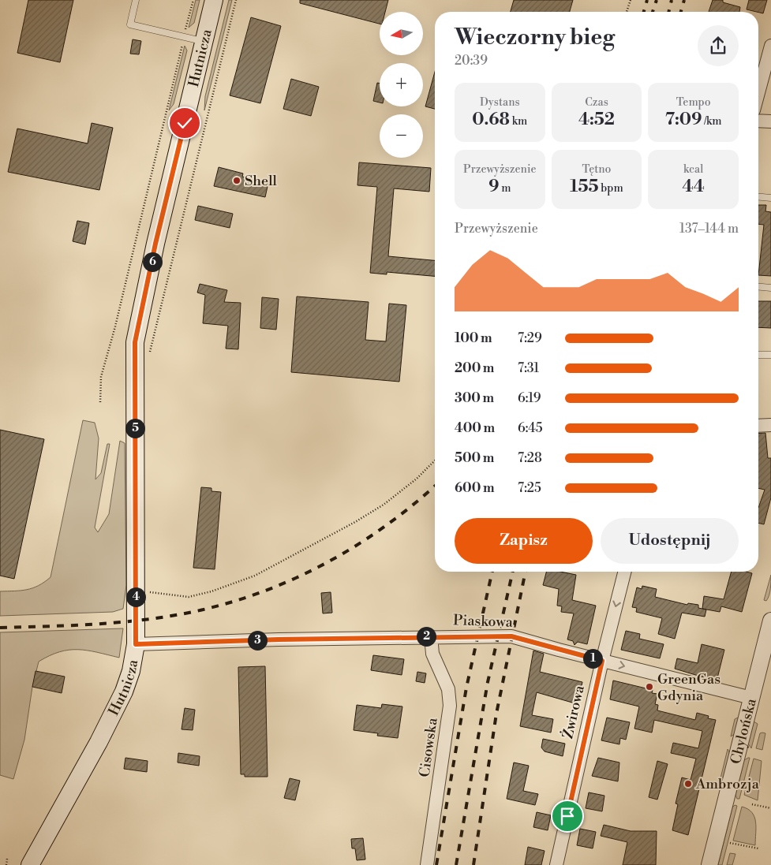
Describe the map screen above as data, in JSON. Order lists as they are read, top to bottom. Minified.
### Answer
{"streets":{"main road":["Hutnicza"],"street":["Piaskowa","Żwirowa","Chylońska","Cisowska"]},"crossings":[["Hutnicza","Piaskowa"],["Piaskowa","Żwirowa"],["Piaskowa","Chylońska"],["Piaskowa","Cisowska"]],"places":["Shell","GreenGas Gdynia","Ambrozja"],"north":"left","page":{"map_buttons":["+","−"],"heading":["Wieczorny bieg","20:39"],"stats":[["Dystans","0.68 km"],["Czas","4:52"],["Tempo","7:09 /km"],["Przewyższenie","9 m"],["Tętno","155 bpm"],["kcal","44"]],"chart":["Przewyższenie","137–144 m"],"pins":["6","5","4","2","3","1"],"list":[{"name":"100 m","note":"7:29"},{"name":"200 m","note":"7:31"},{"name":"300 m","note":"6:19"},{"name":"400 m","note":"6:45"},{"name":"500 m","note":"7:28"},{"name":"600 m","note":"7:25"}],"buttons":["Zapisz","Udostępnij"]}}
